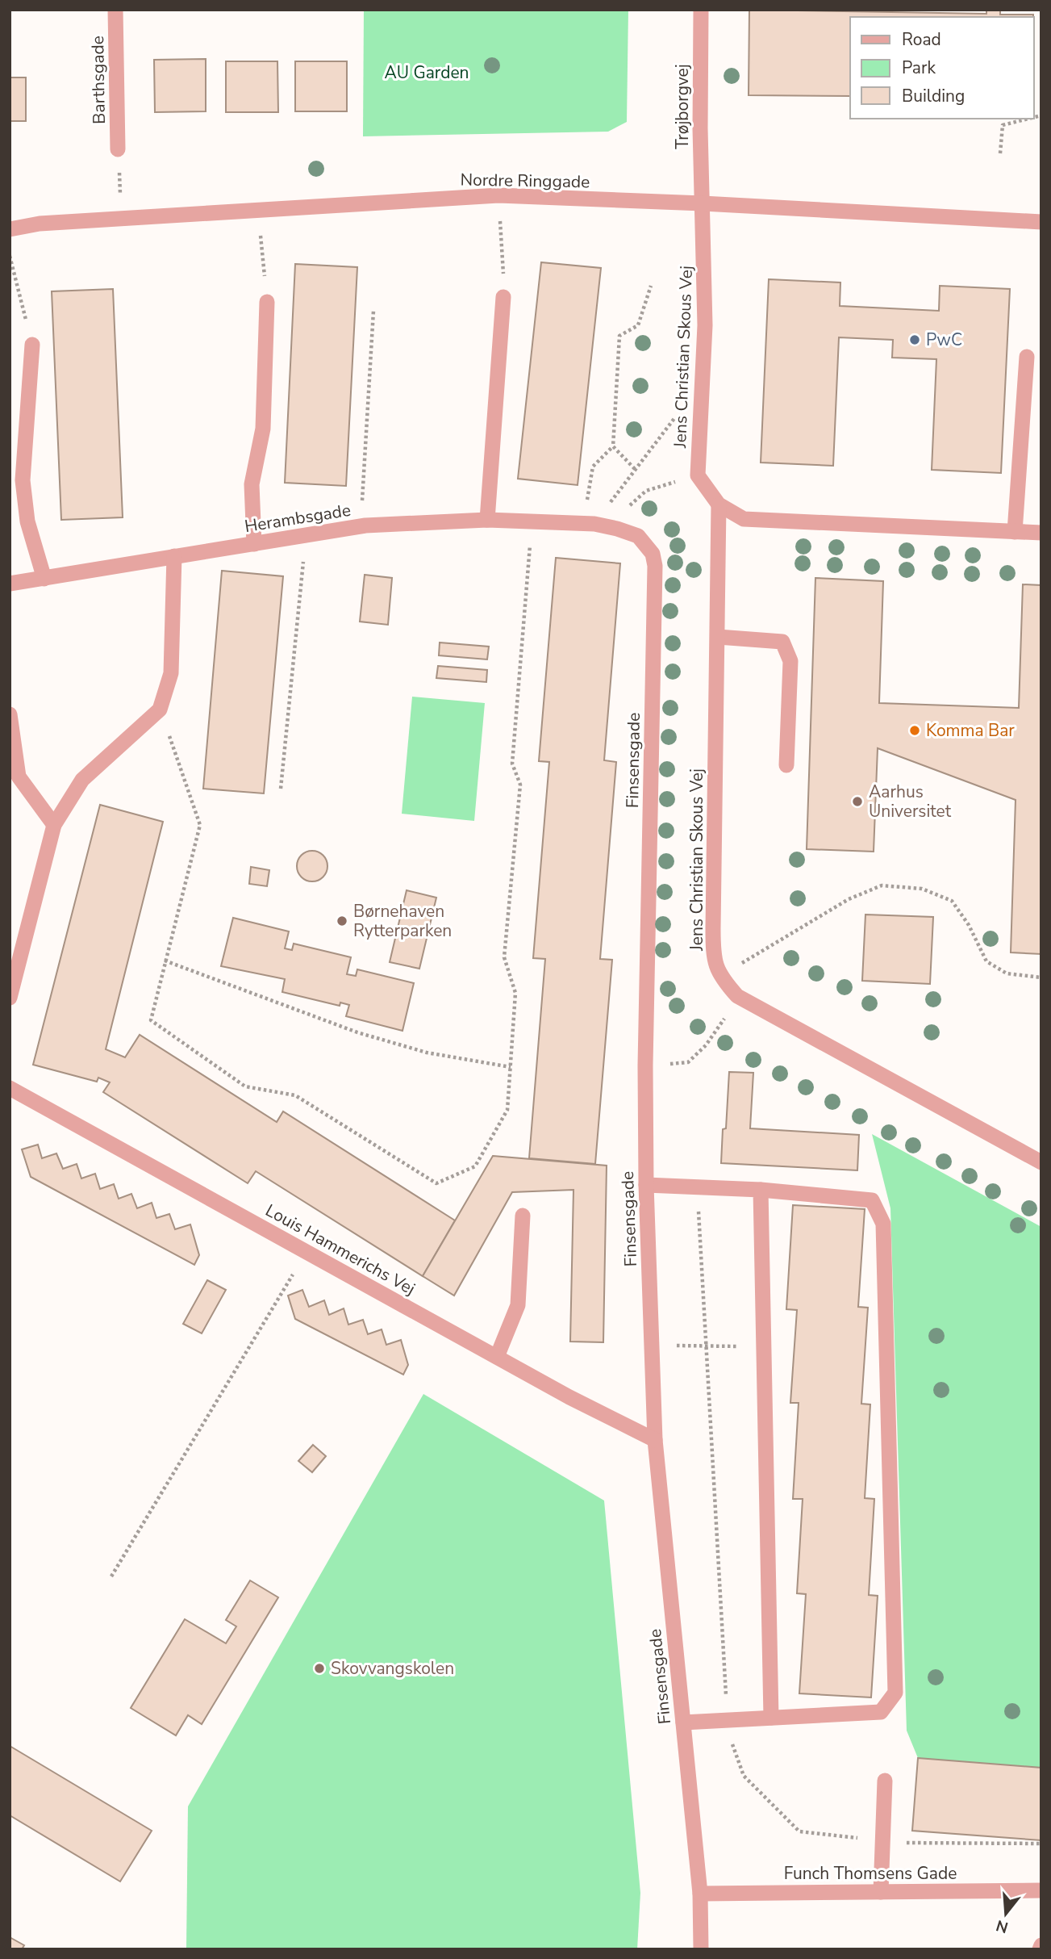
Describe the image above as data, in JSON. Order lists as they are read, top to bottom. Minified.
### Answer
{"streets":{"street":["Barthsgade","Trøjborgvej","Nordre Ringgade","Jens Christian Skous Vej","Herambsgade","Finsensgade","Louis Hammerichs Vej","Funch Thomsens Gade"]},"crossings":[["Trøjborgvej","Nordre Ringgade"],["Trøjborgvej","Jens Christian Skous Vej"],["Nordre Ringgade","Jens Christian Skous Vej"],["Herambsgade","Finsensgade"],["Finsensgade","Louis Hammerichs Vej"],["Finsensgade","Funch Thomsens Gade"]],"parks":["AU Garden"],"places":["PwC","Komma Bar","Aarhus Universitet","Børnehaven Rytterparken","Skovvangskolen"],"legend":["Road","Park","Building"],"north":"bottom"}
